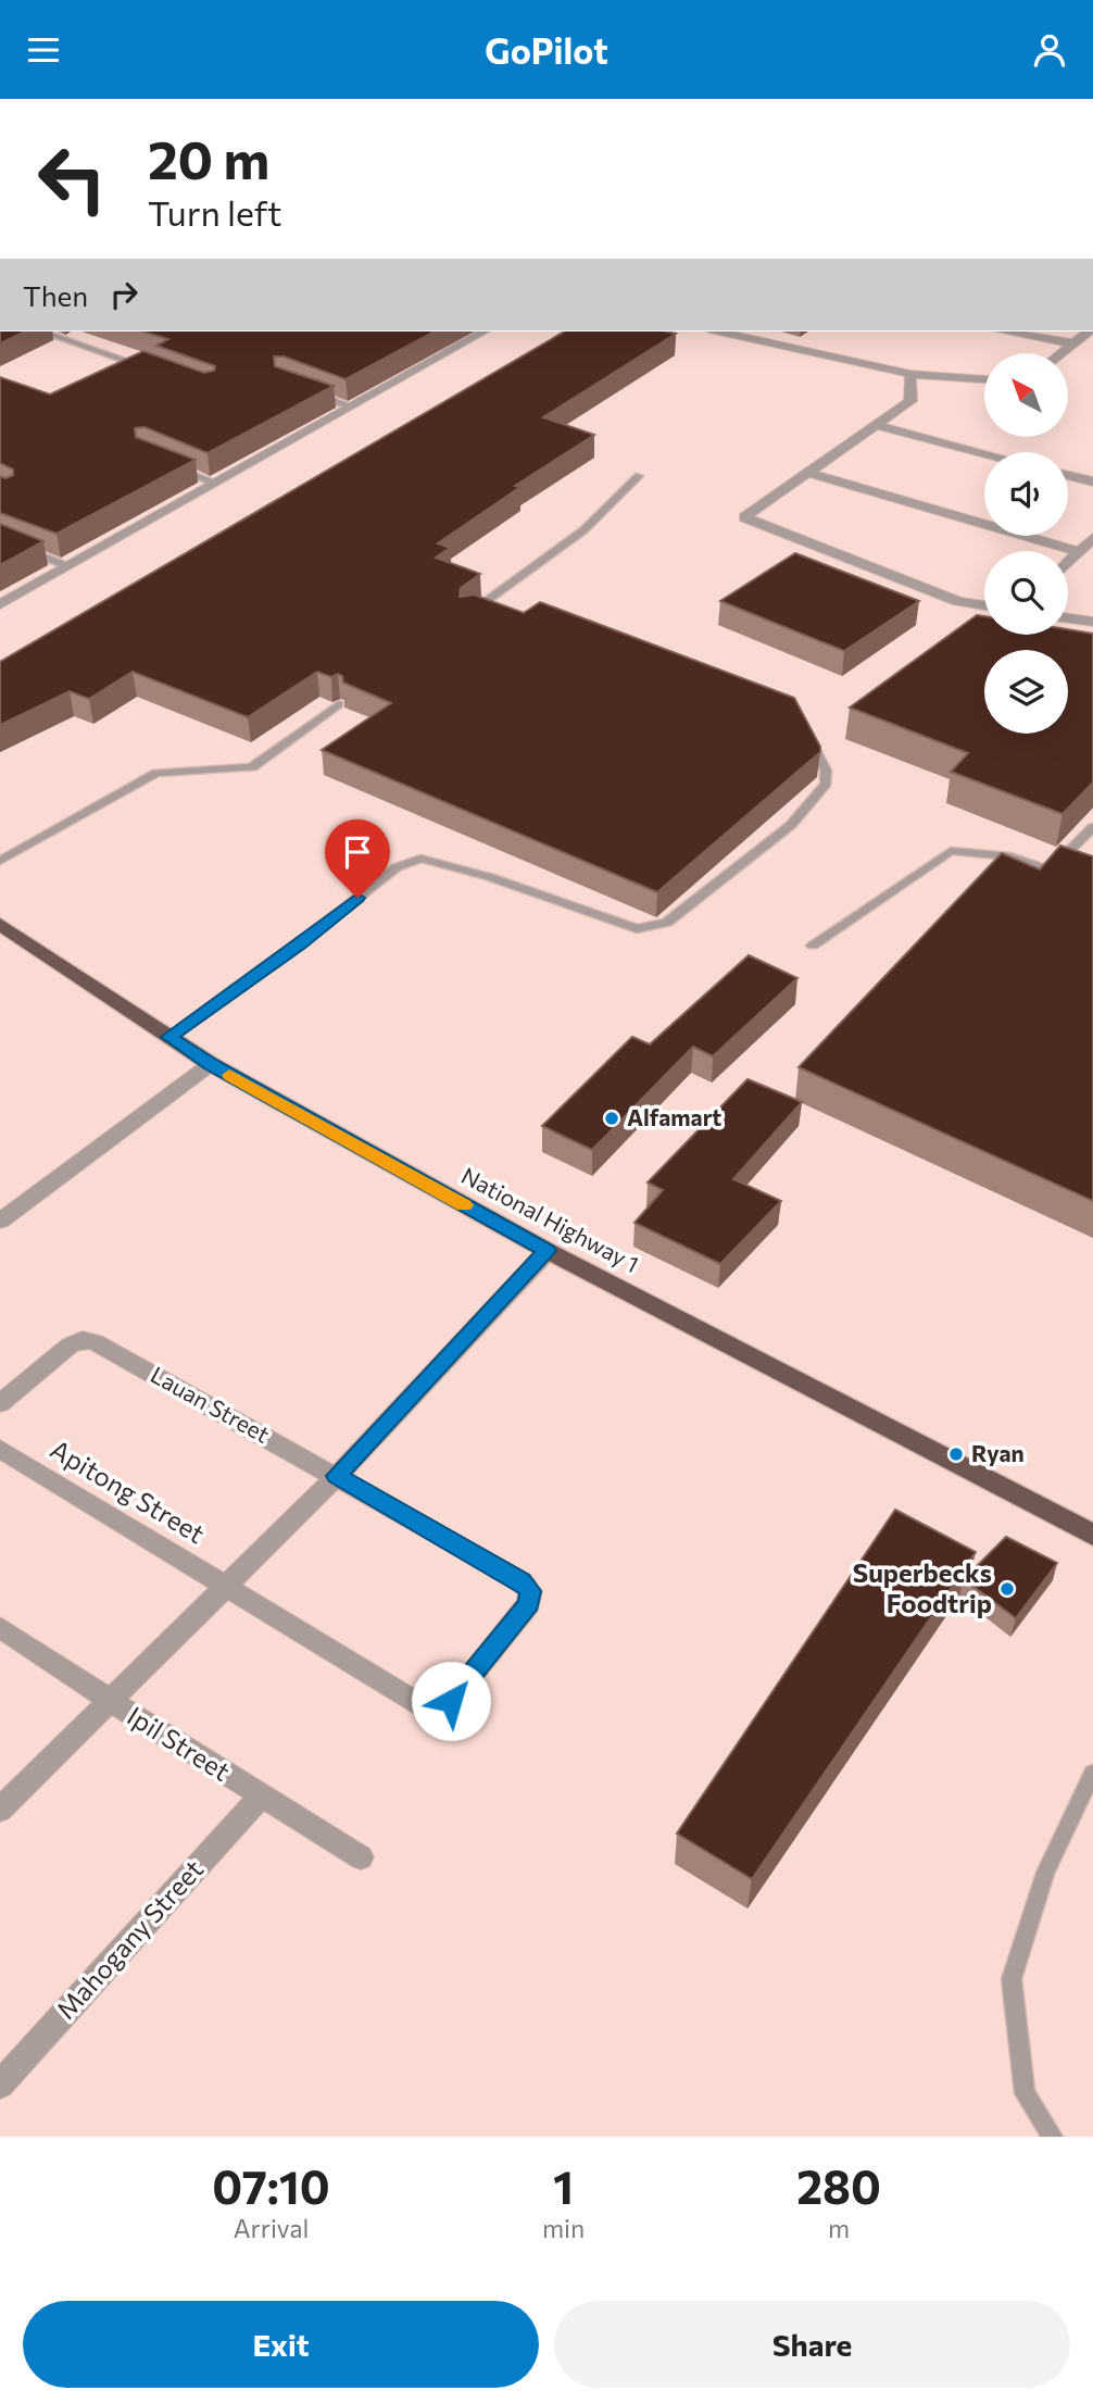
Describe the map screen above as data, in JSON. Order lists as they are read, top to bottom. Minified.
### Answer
{"streets":{"highway":["National Highway 1"],"street":["Lauan Street","Apitong Street","Ipil Street","Mahogany Street"]},"crossings":[["Lauan Street","Apitong Street"],["Ipil Street","Mahogany Street"]],"places":["Alfamart","Ryan","Superbecks Foodtrip"],"north":"top left","page":{"header":"GoPilot","turn":["20 m","Turn left"],"then":"Then","eta":["07:10","Arrival","1","min","280","m"],"buttons":["Exit","Share"]}}
